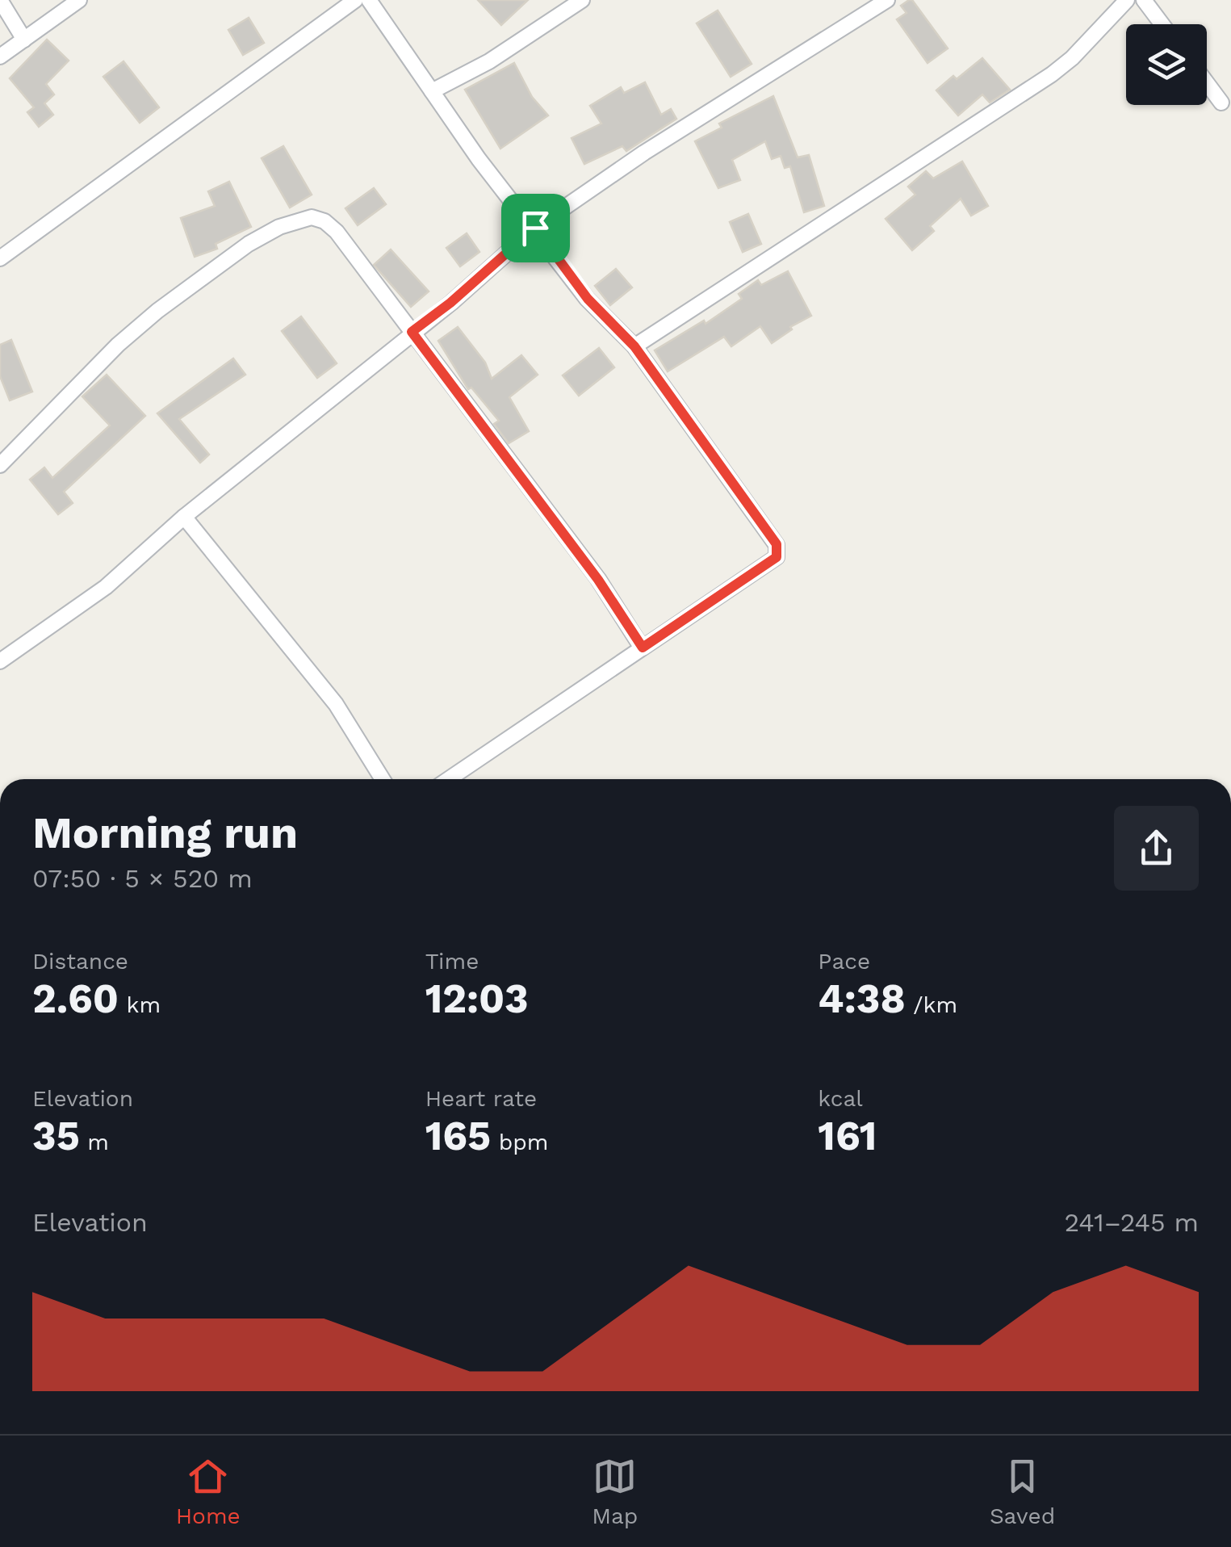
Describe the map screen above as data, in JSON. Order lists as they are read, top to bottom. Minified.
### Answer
{"page":{"heading":["Morning run","07:50 · 5 × 520 m"],"stats":[["Distance","2.60 km"],["Time","12:03"],["Pace","4:38 /km"],["Elevation","35 m"],["Heart rate","165 bpm"],["kcal","161"]],"chart":["Elevation","241–245 m"],"tabs":["Home","Map","Saved"]}}
